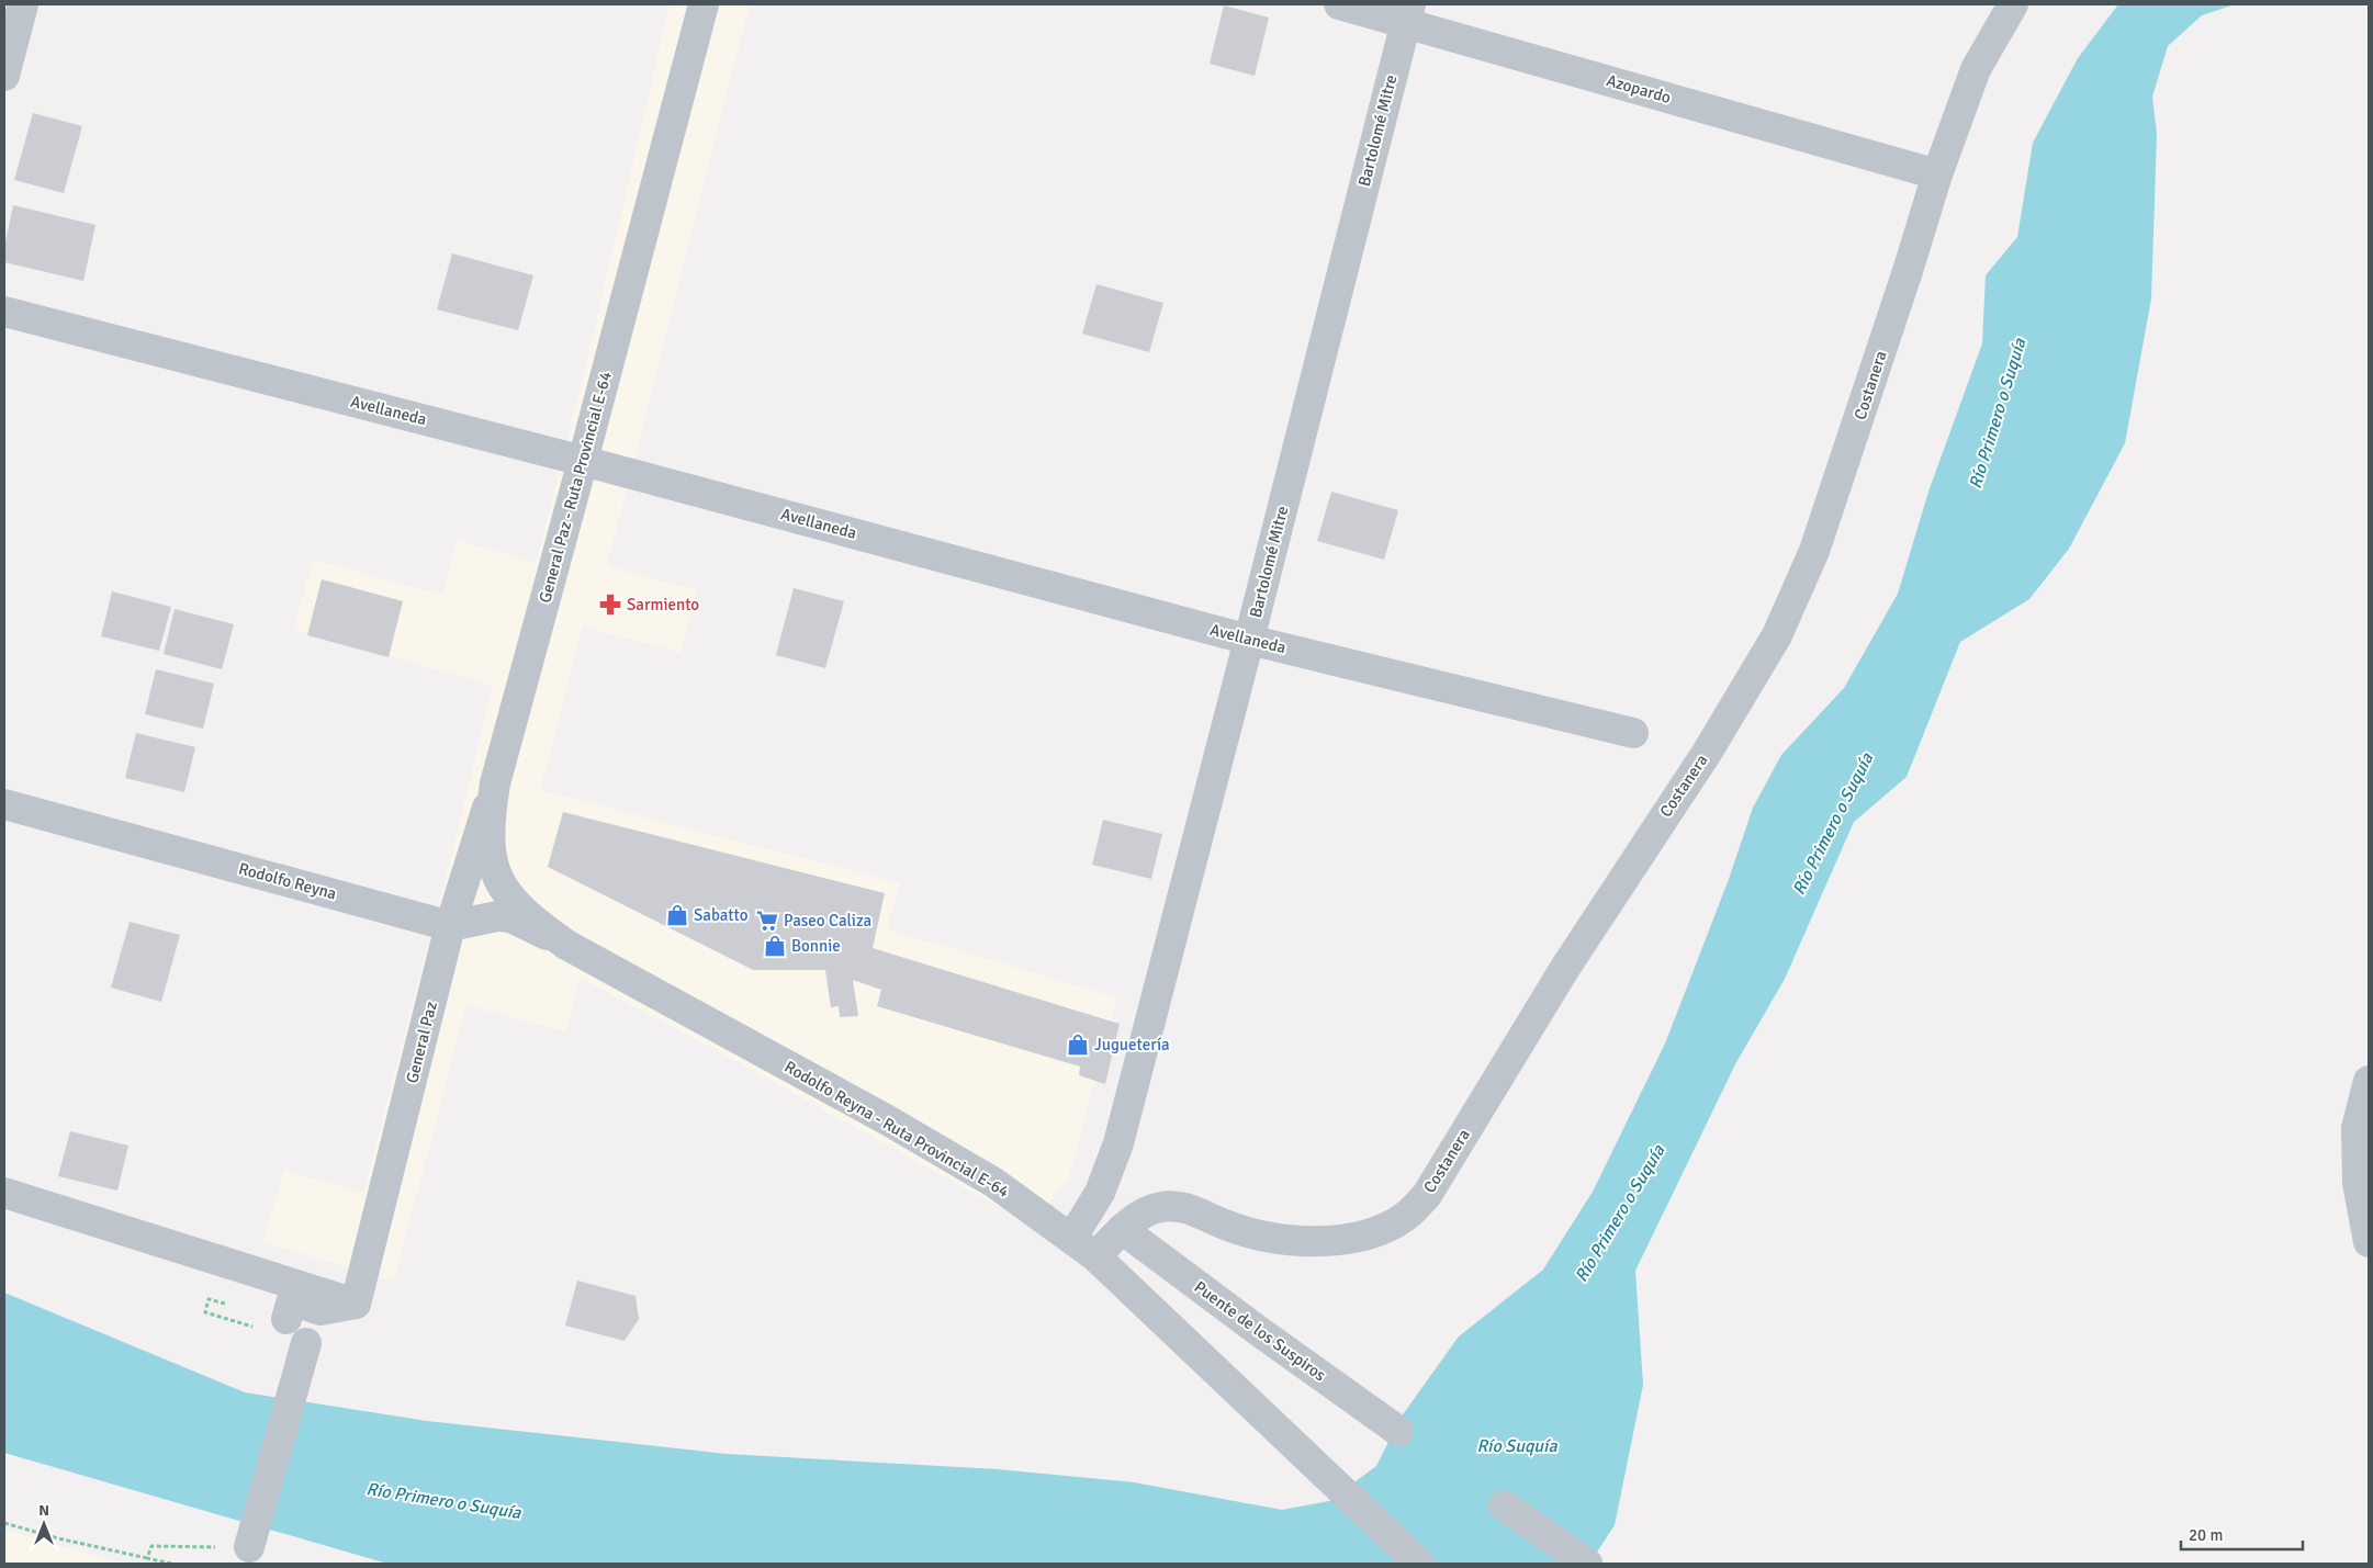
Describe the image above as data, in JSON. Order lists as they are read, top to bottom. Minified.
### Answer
{"streets":{"street":["Azopardo","Bartolomé Mitre","Costanera","Avellaneda","General Paz - Ruta Provincial E-64","Rodolfo Reyna","General Paz","Rodolfo Reyna - Ruta Provincial E-64","Puente de los Suspiros"]},"crossings":[["Azopardo","Bartolomé Mitre"],["Azopardo","Costanera"],["Bartolomé Mitre","Avellaneda"],["Bartolomé Mitre","Rodolfo Reyna - Ruta Provincial E-64"],["Costanera","Rodolfo Reyna - Ruta Provincial E-64"],["Costanera","Puente de los Suspiros"],["Avellaneda","General Paz - Ruta Provincial E-64"],["General Paz - Ruta Provincial E-64","General Paz"],["General Paz - Ruta Provincial E-64","Rodolfo Reyna - Ruta Provincial E-64"],["Rodolfo Reyna","General Paz"]],"water":["Río Primero o Suquía","Río Suquía"],"places":{"pharmacy":["Sarmiento"],"shop":["Sabatto","Bonnie","Juguetería"],"supermarket":["Paseo Caliza"]},"scale_bar":"20 m","north":"top"}
